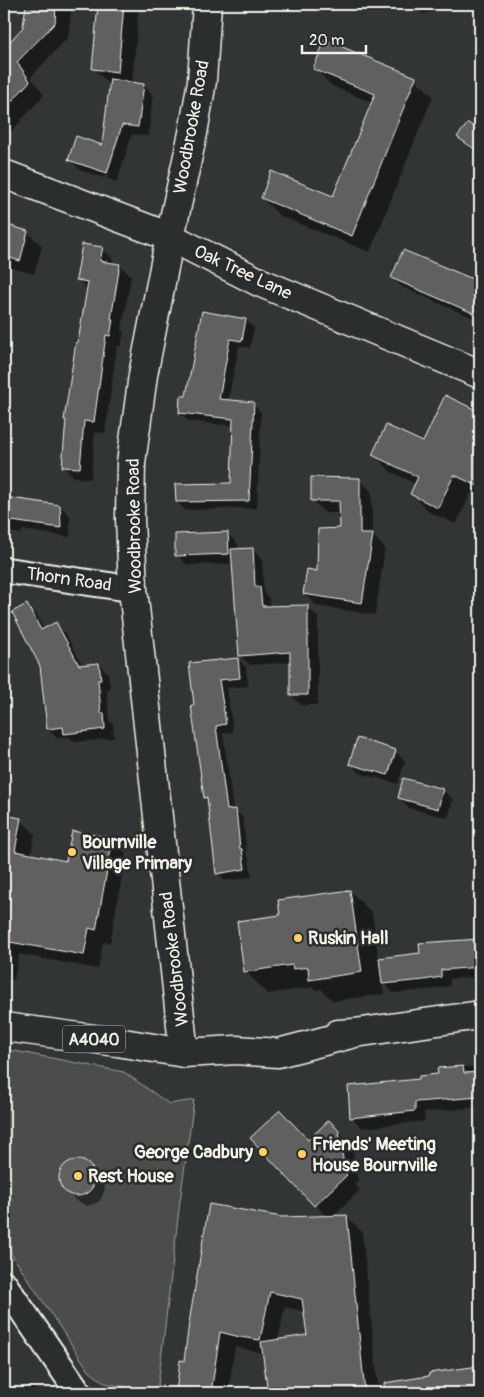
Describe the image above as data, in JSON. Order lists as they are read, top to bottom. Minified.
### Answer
{"streets":{"main road":["Woodbrooke Road","Oak Tree Lane","A4040"],"street":["Thorn Road"]},"crossings":[["Woodbrooke Road","Oak Tree Lane"],["Woodbrooke Road","Thorn Road"],["Woodbrooke Road","A4040"]],"places":["Bournville Village Primary","Ruskin Hall","George Cadbury","Friends' Meeting House Bournville","Rest House"],"scale_bar":"20 m"}
